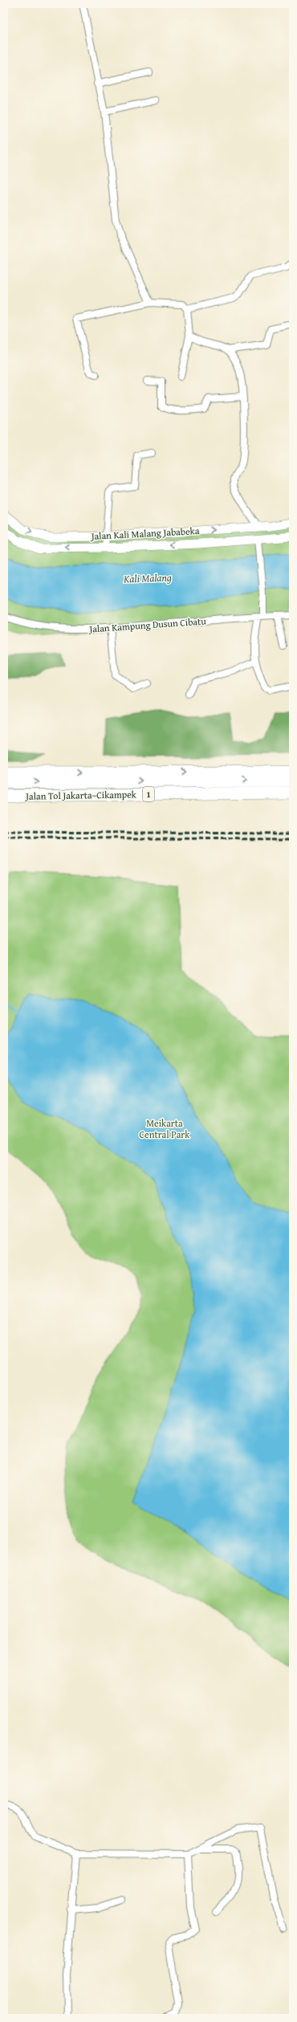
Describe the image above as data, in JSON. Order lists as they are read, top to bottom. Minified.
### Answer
{"streets":{"highway":["1","Jalan Tol Jakarta–Cikampek"],"main road":["Jalan Kali Malang Jababeka"],"street":["Jalan Kampung Dusun Cibatu"]},"crossings":[["1","Jalan Tol Jakarta–Cikampek"]],"water":["Kali Malang"],"parks":["Meikarta Central Park"]}
